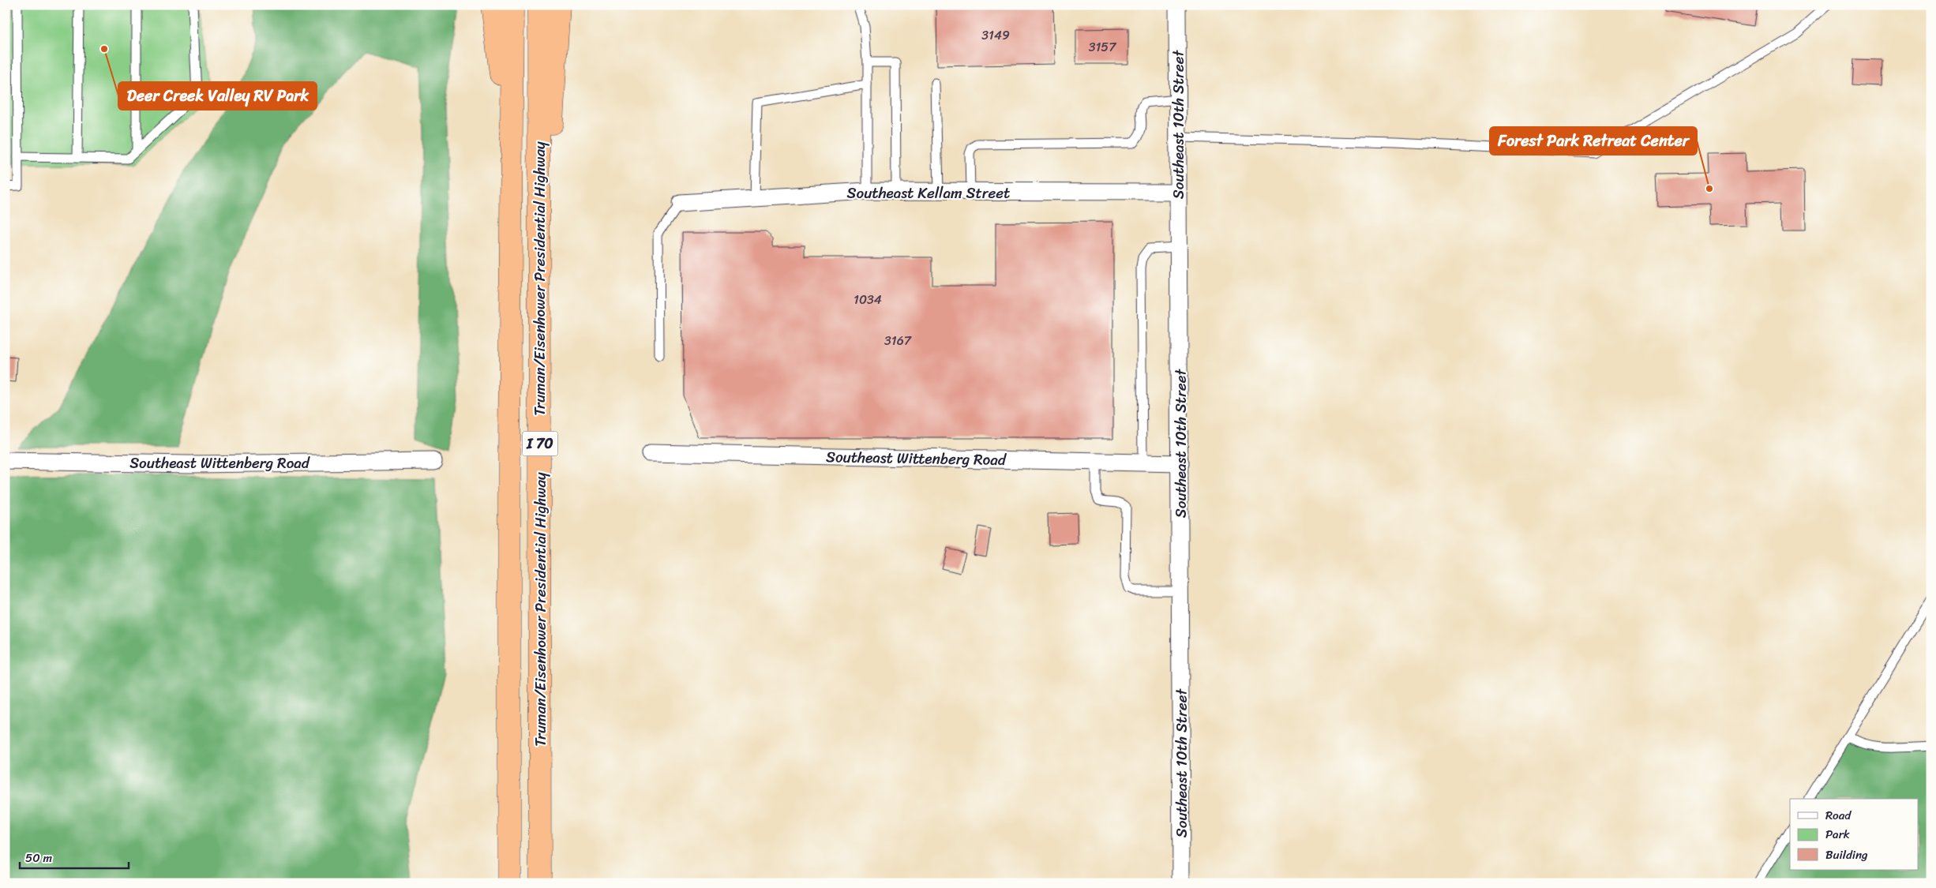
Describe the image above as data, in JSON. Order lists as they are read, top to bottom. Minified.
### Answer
{"streets":{"highway":["Truman/Eisenhower Presidential Highway","I 70"],"street":["Southeast 10th Street","Southeast Kellam Street","Southeast Wittenberg Road"]},"crossings":[["Southeast 10th Street","Southeast Kellam Street"],["Southeast 10th Street","Southeast Wittenberg Road"]],"places":["Deer Creek Valley RV Park","Forest Park Retreat Center"],"house_numbers":["3149","3157","1034","3167"],"legend":["Road","Park","Building"],"scale_bar":"50 m"}
